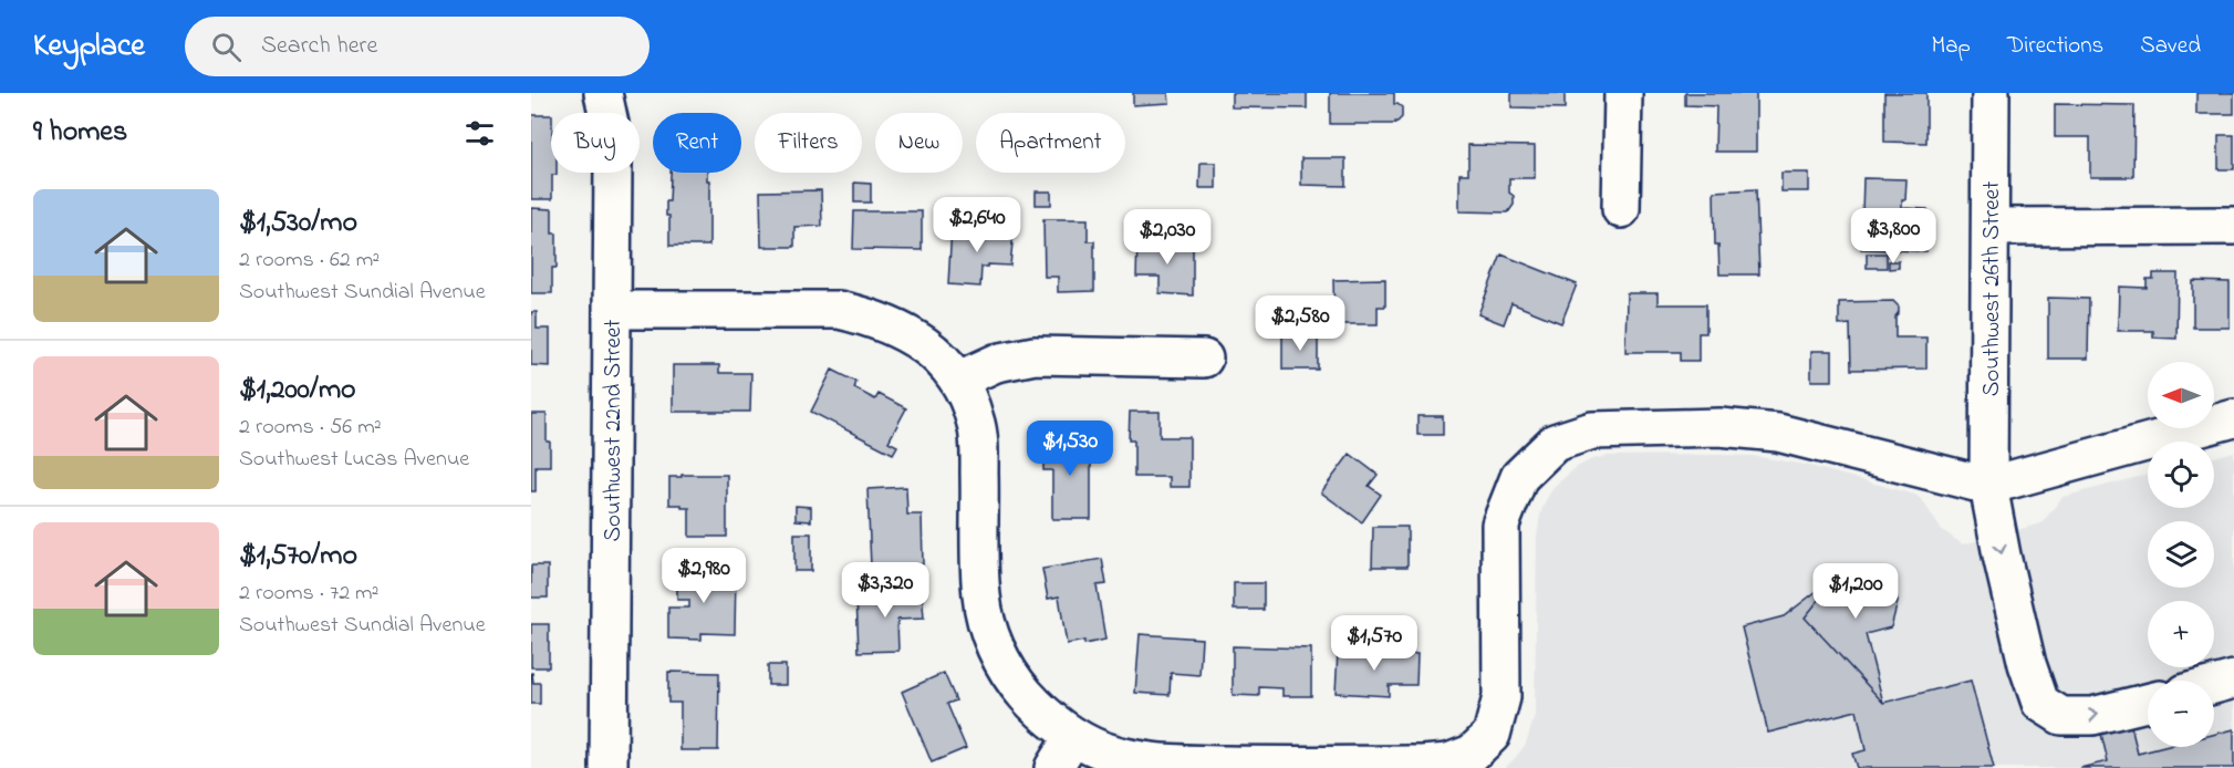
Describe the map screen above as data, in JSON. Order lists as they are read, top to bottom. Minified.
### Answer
{"streets":{"street":["Southwest 26th Street","Southwest 22nd Street"]},"north":"left","page":{"header":"Keyplace","search":"Search here","nav":["Map","Directions","Saved"],"heading":"9 homes","chip":["Buy","Rent","Filters","New","Apartment"],"list":[{"name":"$1,530/mo","note":"2 rooms · 62 m² · Southwest Sundial Avenue"},{"name":"$1,200/mo","note":"2 rooms · 56 m² · Southwest Lucas Avenue"},{"name":"$1,570/mo","note":"2 rooms · 72 m² · Southwest Sundial Avenue"}],"price":["$2,640","$3,800","$2,030","$2,580","$1,530","$2,980","$3,320","$1,200","$1,570"],"map_buttons":["+","−"]}}
